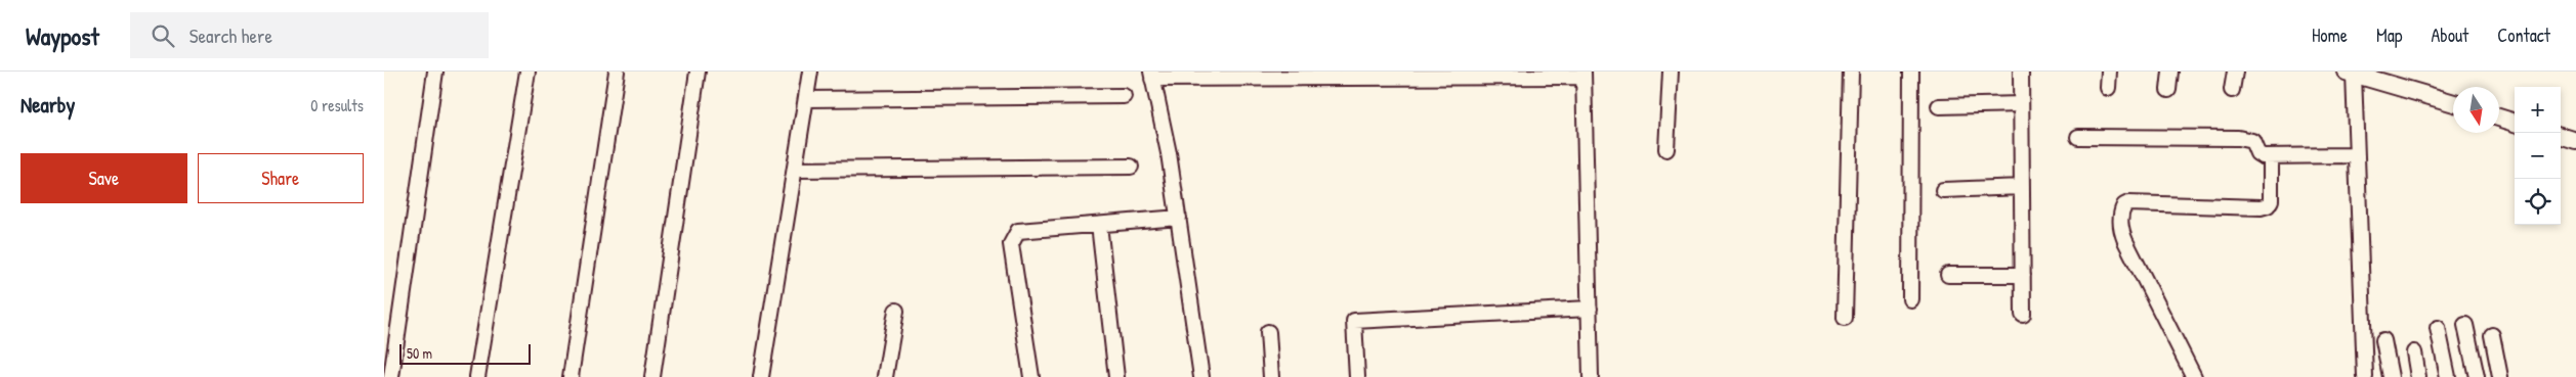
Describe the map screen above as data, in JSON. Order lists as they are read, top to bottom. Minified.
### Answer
{"scale_bar":"50 m","north":"bottom","page":{"header":"Waypost","search":"Search here","nav":["Home","Map","About","Contact"],"heading":["Nearby","0 results"],"map_buttons":["+","−"],"buttons":["Save","Share"],"scale":"50 m"}}
